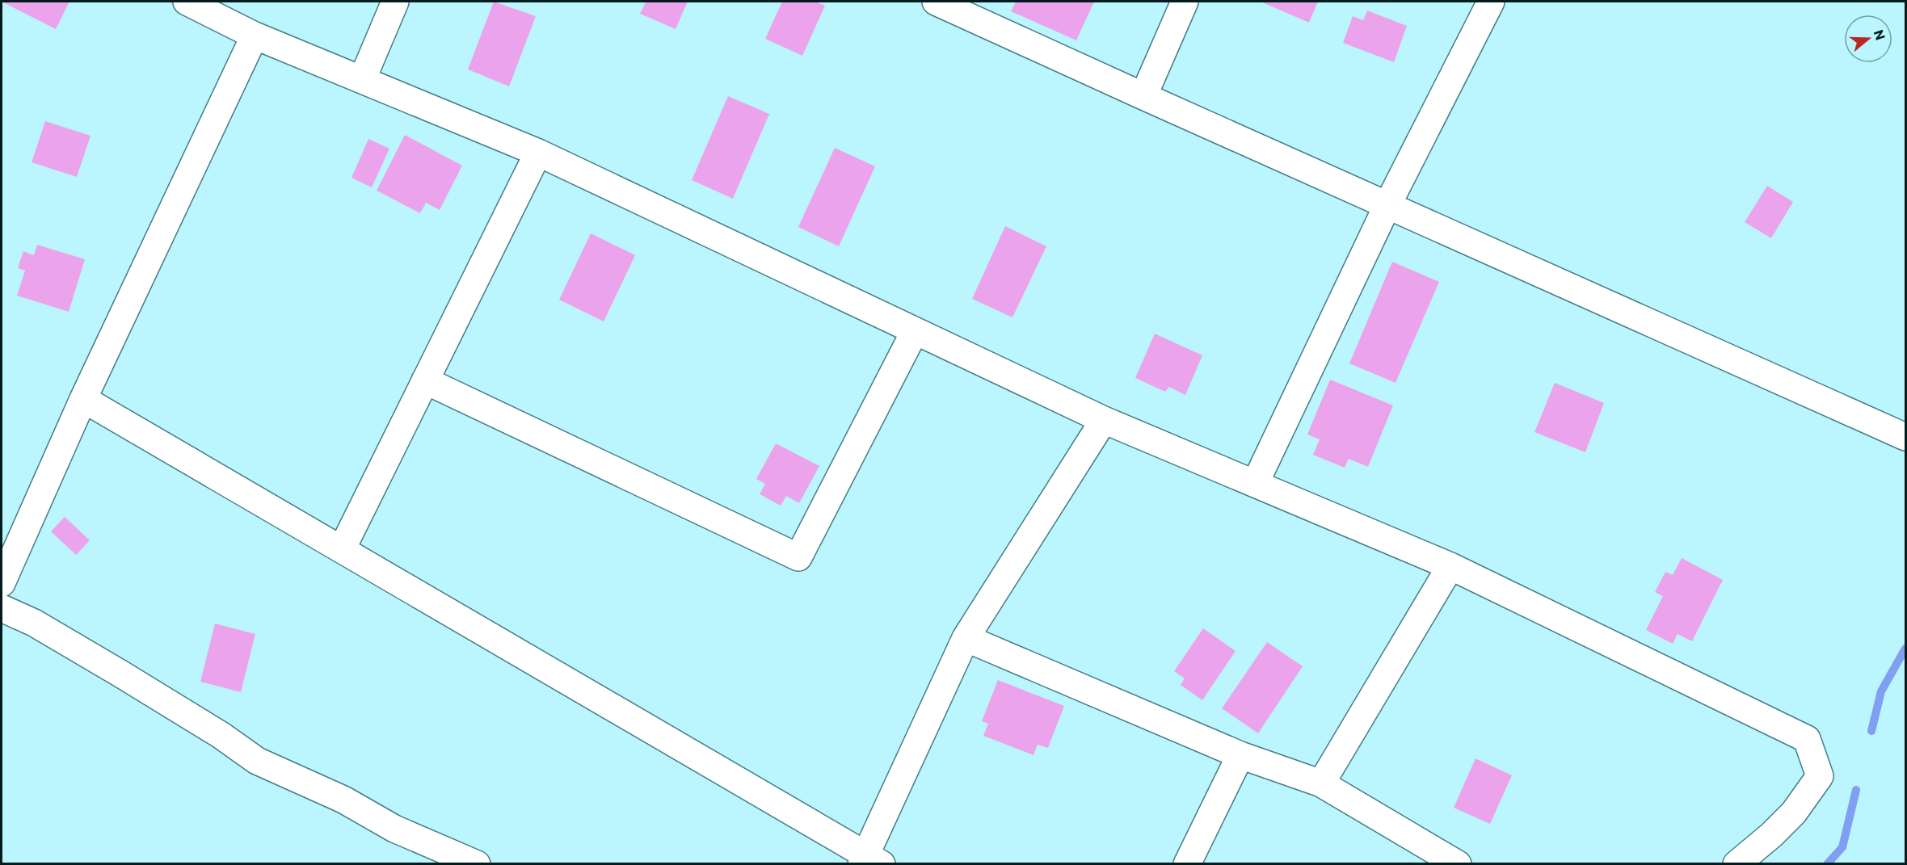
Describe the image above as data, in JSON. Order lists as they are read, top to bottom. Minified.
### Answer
{"north":"right"}
